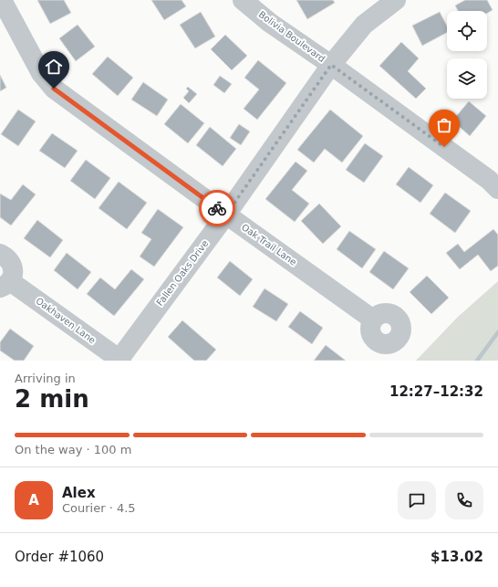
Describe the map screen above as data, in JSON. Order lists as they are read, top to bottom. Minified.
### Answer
{"streets":{"street":["Bolivia Boulevard","Oak Trail Lane","Fallen Oaks Drive","Oakhaven Lane"]},"crossings":[["Bolivia Boulevard","Fallen Oaks Drive"],["Oak Trail Lane","Fallen Oaks Drive"],["Fallen Oaks Drive","Oakhaven Lane"]],"page":{"heading":["2 min","Arriving in","12:27–12:32"],"panel":["Alex","Courier · 4.5","Order #1060","$13.02"],"bar":"On the way · 100 m","round":"A"}}
